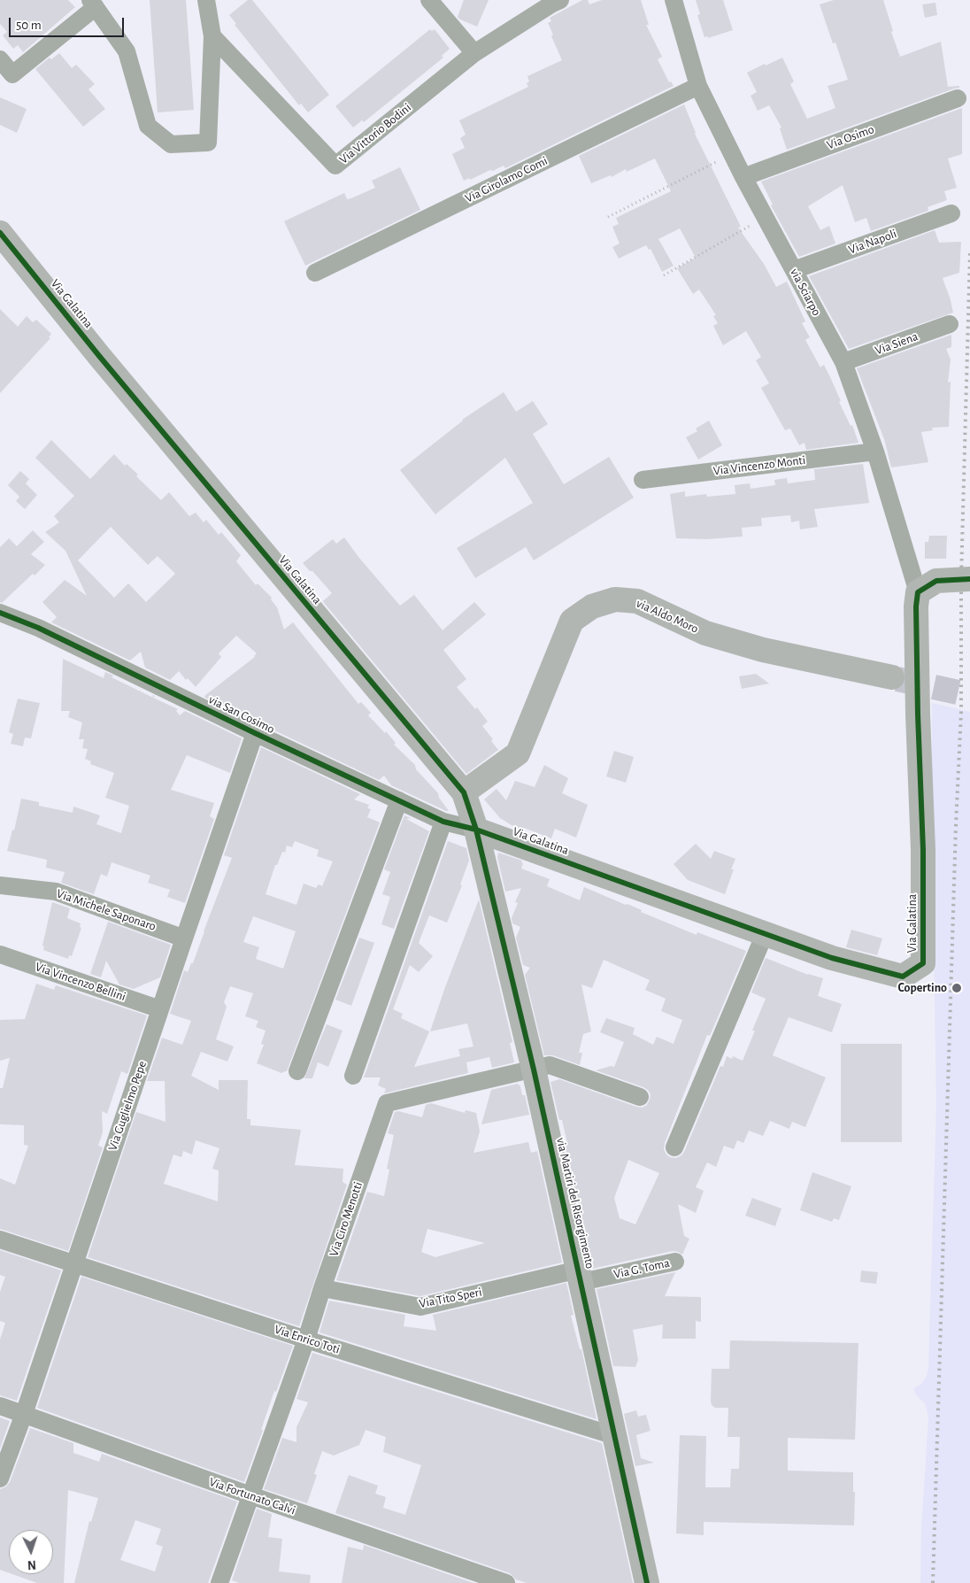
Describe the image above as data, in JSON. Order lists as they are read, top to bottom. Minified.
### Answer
{"streets":{"street":["Via Vittorio Bodini","Via Osimo","Via Girolamo Comi","Via Napoli","via Sciarpo","Via Galatina","Via Siena","Via Vincenzo Monti","via Aldo Moro","via San Cosimo","Via Michele Saponaro","Via Vincenzo Bellini","Via Guglielmo Pepe","via Martiri del Risorgimento","Via Ciro Menotti","Via G. Toma","Via Tito Speri","Via Enrico Toti","Via Fortunato Calvi"]},"crossings":[["Via Osimo","via Sciarpo"],["Via Girolamo Comi","via Sciarpo"],["Via Napoli","via Sciarpo"],["via Sciarpo","Via Galatina"],["via Sciarpo","Via Siena"],["via Sciarpo","Via Vincenzo Monti"],["Via Galatina","via Aldo Moro"],["Via Galatina","via San Cosimo"],["Via Galatina","via Martiri del Risorgimento"],["via San Cosimo","Via Guglielmo Pepe"],["via San Cosimo","via Martiri del Risorgimento"],["Via Michele Saponaro","Via Guglielmo Pepe"],["Via Vincenzo Bellini","Via Guglielmo Pepe"],["Via Guglielmo Pepe","Via Enrico Toti"],["Via Guglielmo Pepe","Via Fortunato Calvi"],["via Martiri del Risorgimento","Via Ciro Menotti"],["via Martiri del Risorgimento","Via G. Toma"],["via Martiri del Risorgimento","Via Tito Speri"],["via Martiri del Risorgimento","Via Enrico Toti"],["Via Ciro Menotti","Via Tito Speri"],["Via Ciro Menotti","Via Enrico Toti"],["Via Ciro Menotti","Via Fortunato Calvi"],["Via G. Toma","Via Tito Speri"]],"places":["Copertino"],"scale_bar":"50 m","north":"bottom"}
